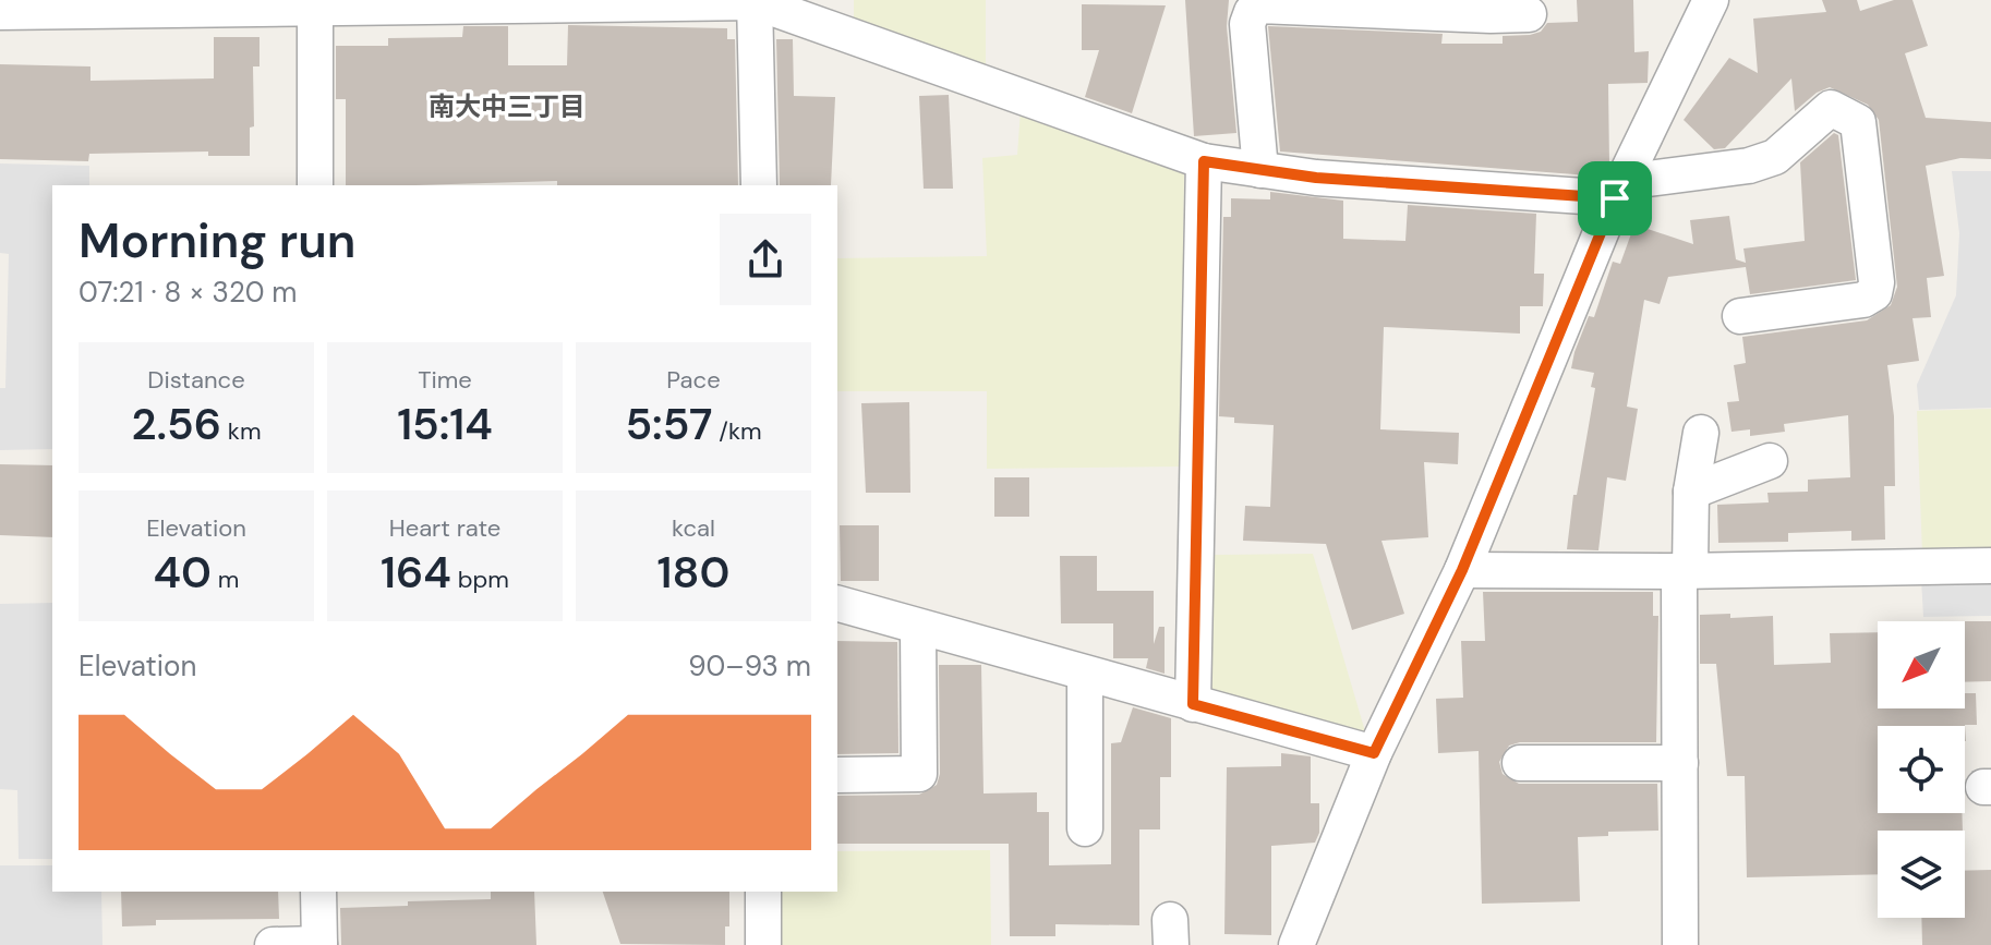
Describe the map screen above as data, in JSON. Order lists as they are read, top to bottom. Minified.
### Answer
{"districts":["南大中三丁目"],"north":"bottom left","page":{"heading":["Morning run","07:21 · 8 × 320 m"],"stats":[["Distance","2.56 km"],["Time","15:14"],["Pace","5:57 /km"],["Elevation","40 m"],["Heart rate","164 bpm"],["kcal","180"]],"chart":["Elevation","90–93 m"]}}
